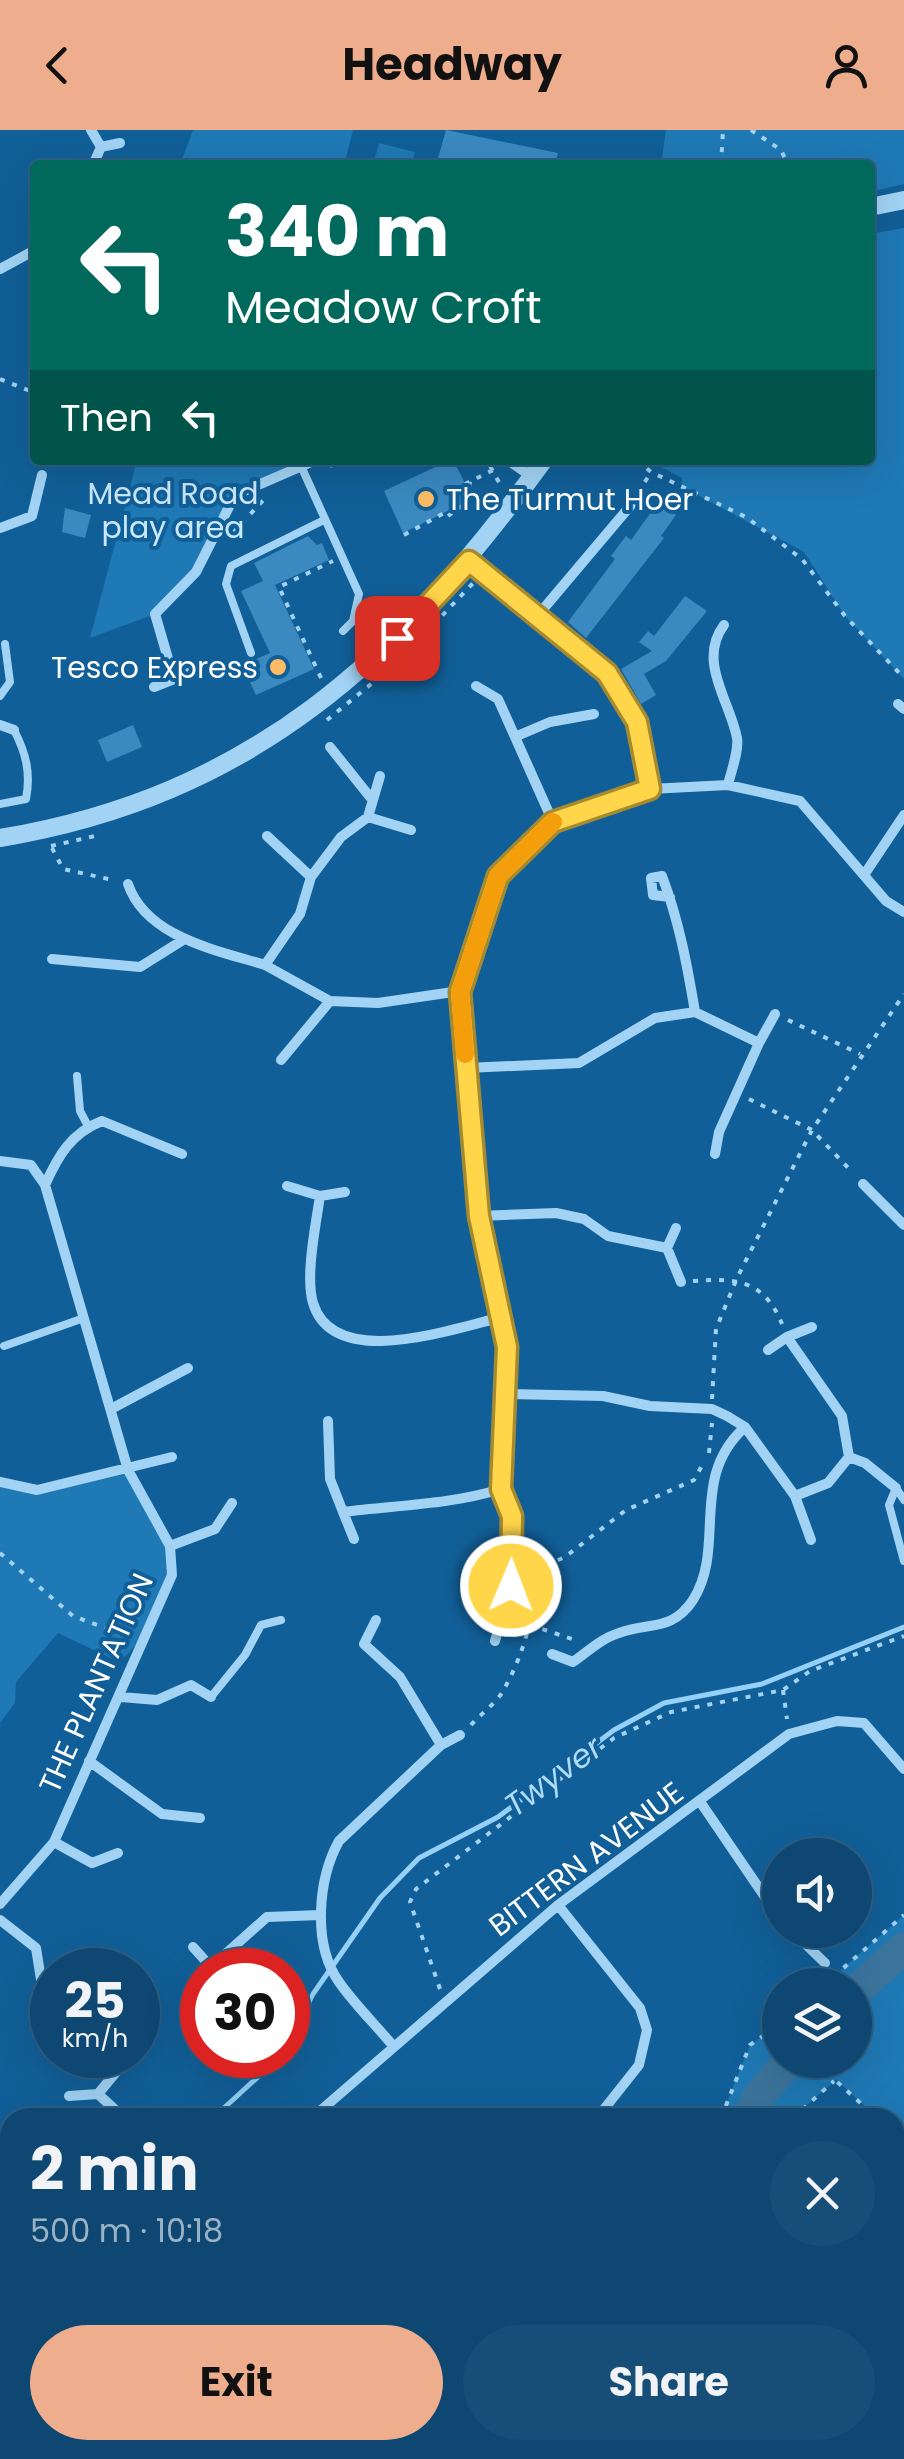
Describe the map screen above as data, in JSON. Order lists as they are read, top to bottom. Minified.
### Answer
{"streets":{"street":["THE PLANTATION","BITTERN AVENUE"]},"water":["Twyver"],"parks":["Mead Road play area"],"places":["The Turmut Hoer","Tesco Express"],"page":{"header":"Headway","turn":["340 m","Meadow Croft"],"then":"Then","speed":"25 km/h","limit":"30","heading":["2 min","500 m · 10:18"],"buttons":["Exit","Share"]}}
